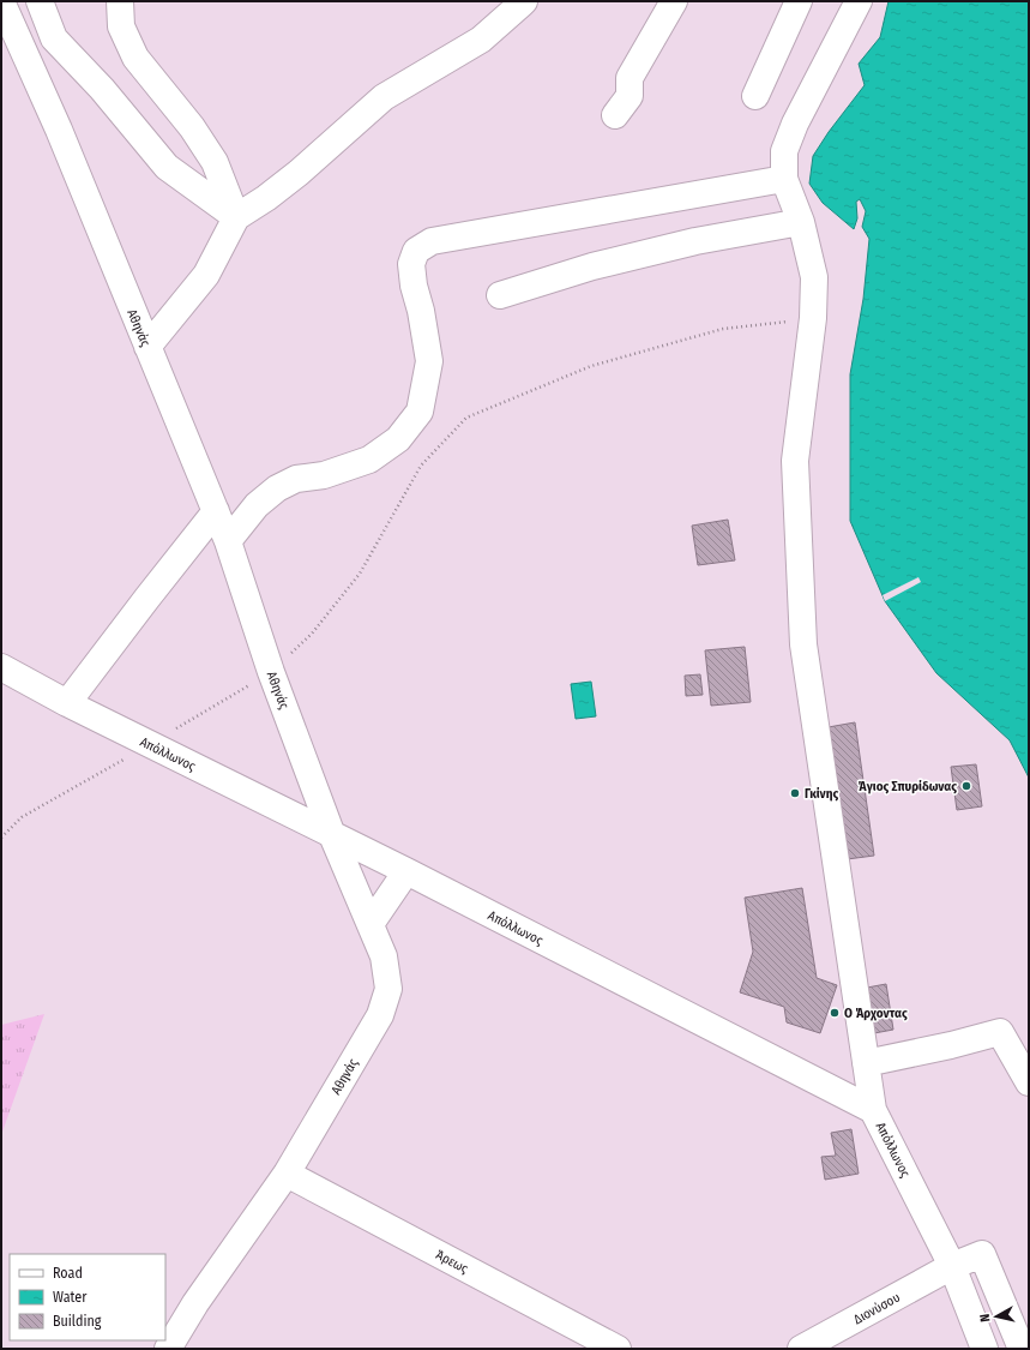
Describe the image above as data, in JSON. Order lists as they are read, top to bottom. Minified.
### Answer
{"streets":{"street":["Αθηνάς","Απόλλωνος","Άρεως","Διονύσου"]},"crossings":[["Αθηνάς","Απόλλωνος"],["Αθηνάς","Άρεως"],["Απόλλωνος","Διονύσου"]],"places":["Άγιος Σπυρίδωνας","Γκίνης","Ο Άρχοντας"],"legend":["Road","Water","Building"],"north":"left"}
